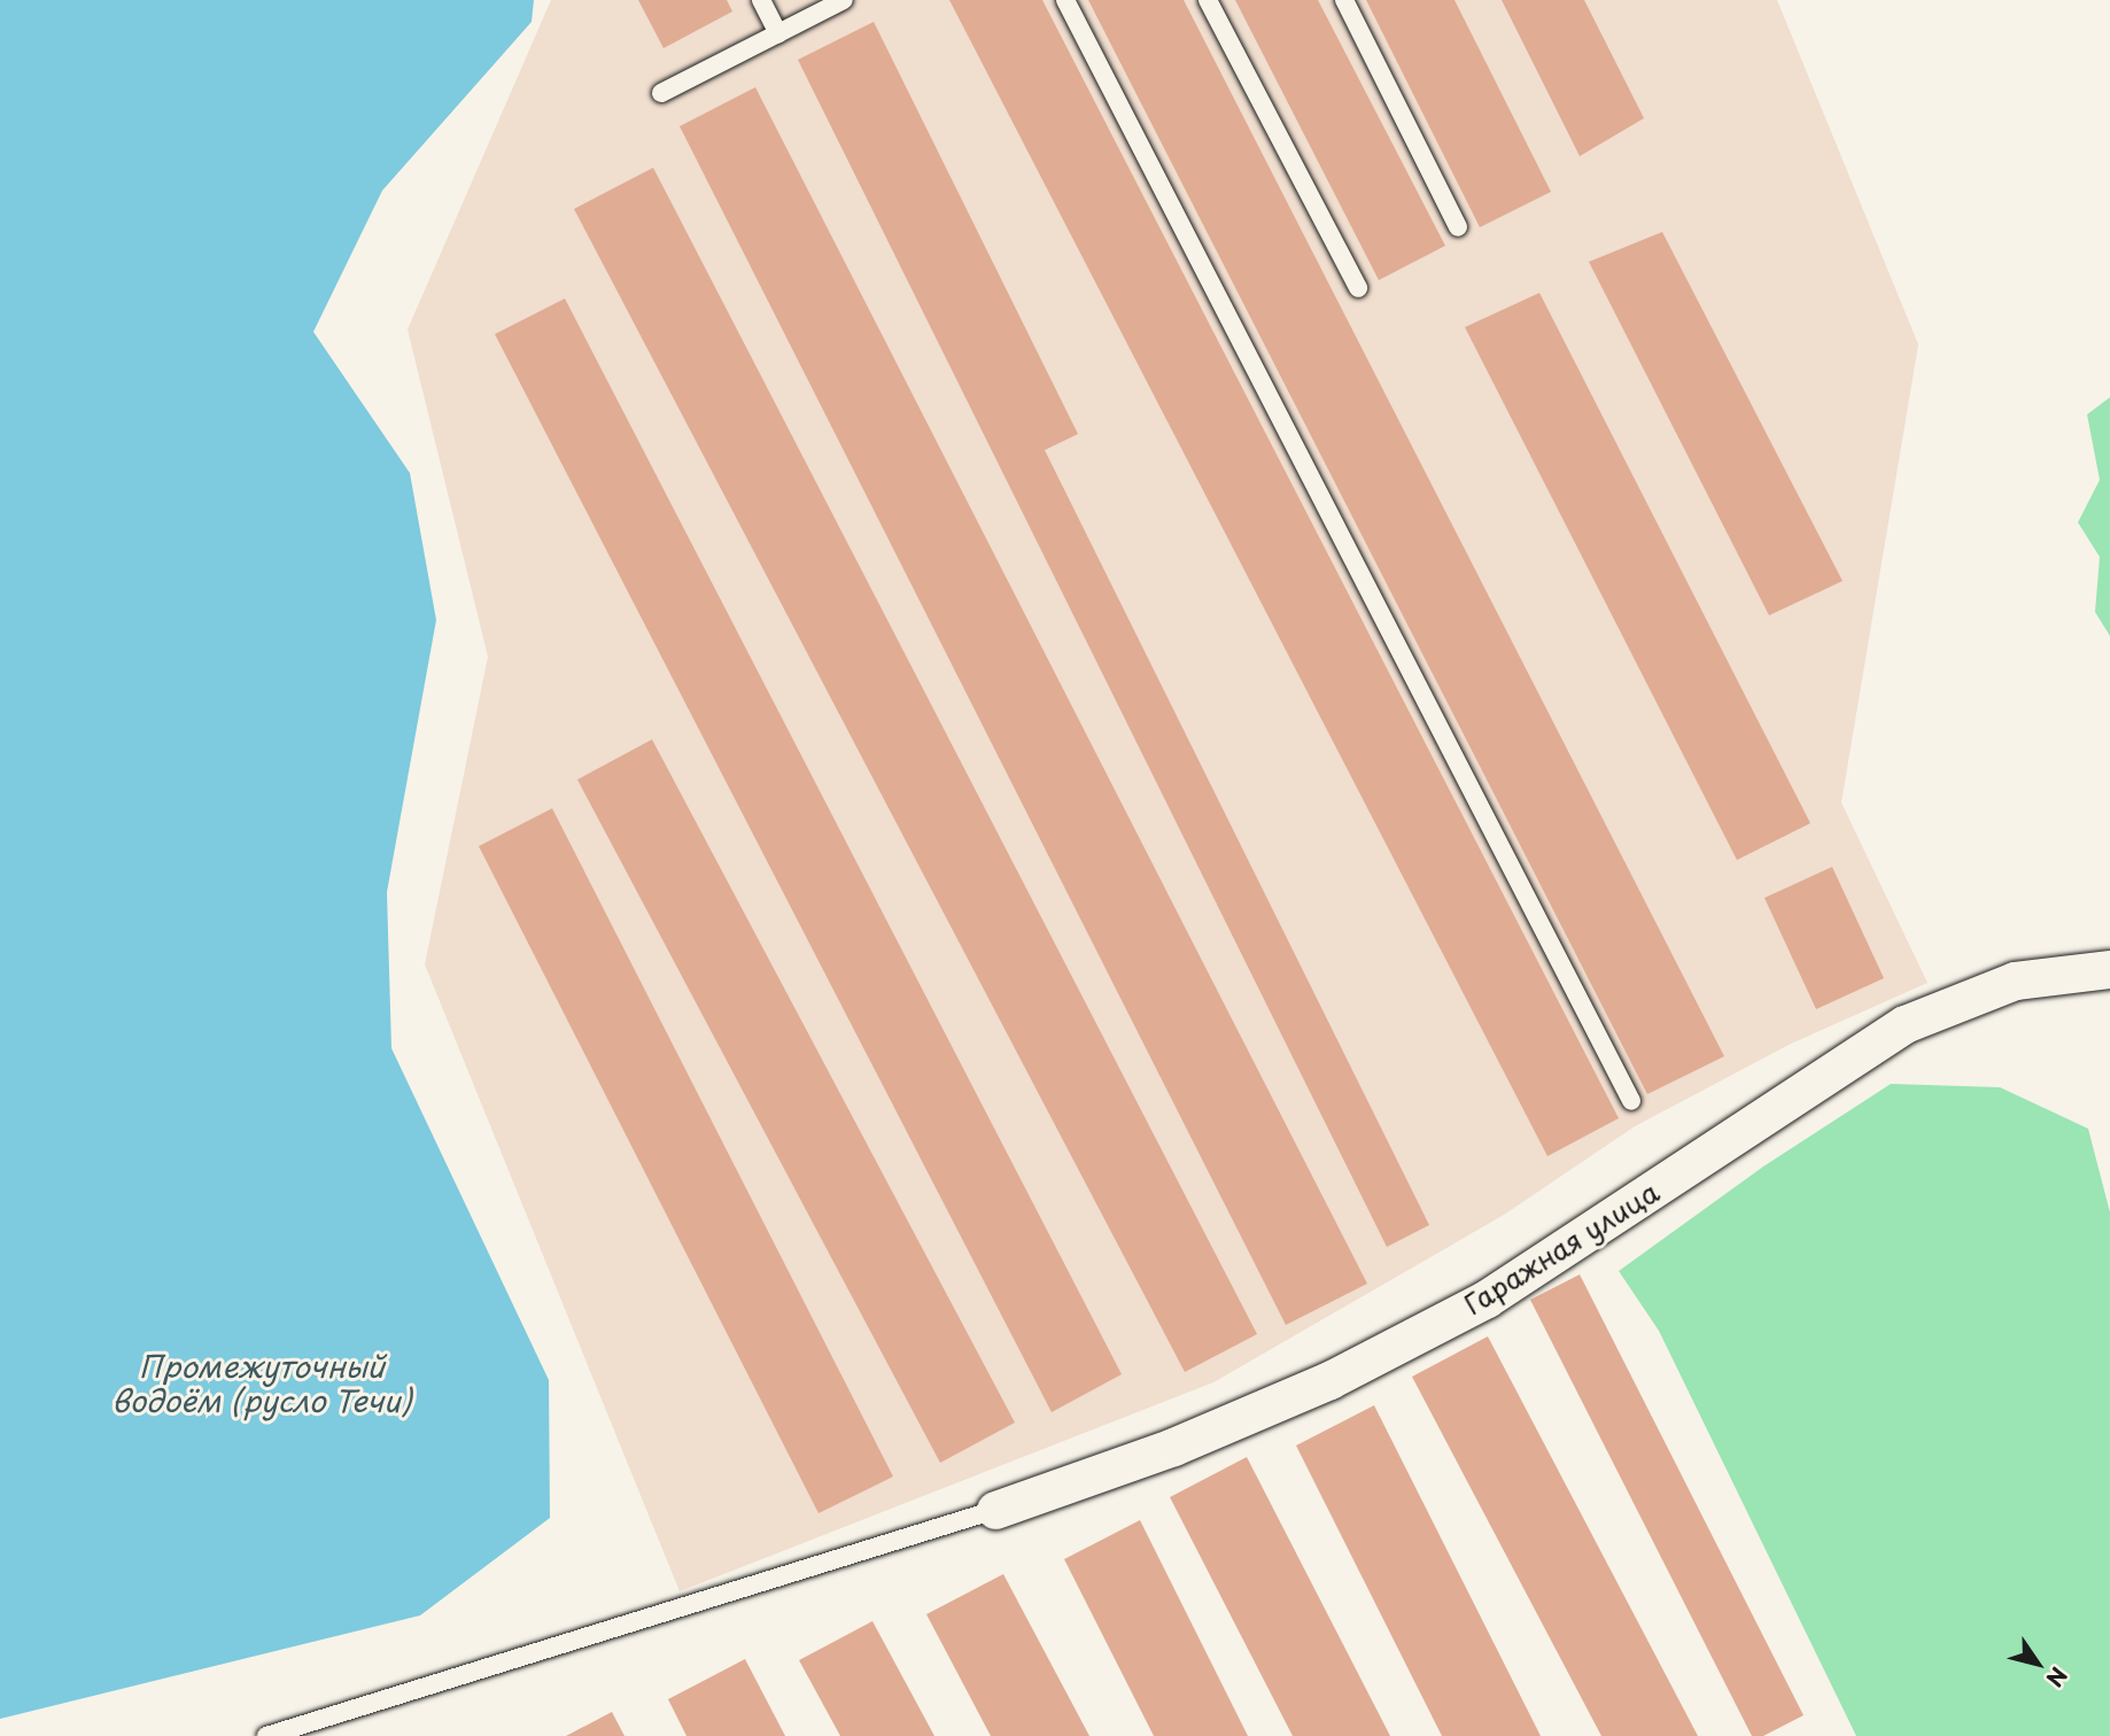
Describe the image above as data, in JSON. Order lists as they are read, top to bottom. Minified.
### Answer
{"streets":{"street":["Гаражная улица"]},"water":["Промежуточный водоём (русло Течи)"],"north":"bottom right"}
